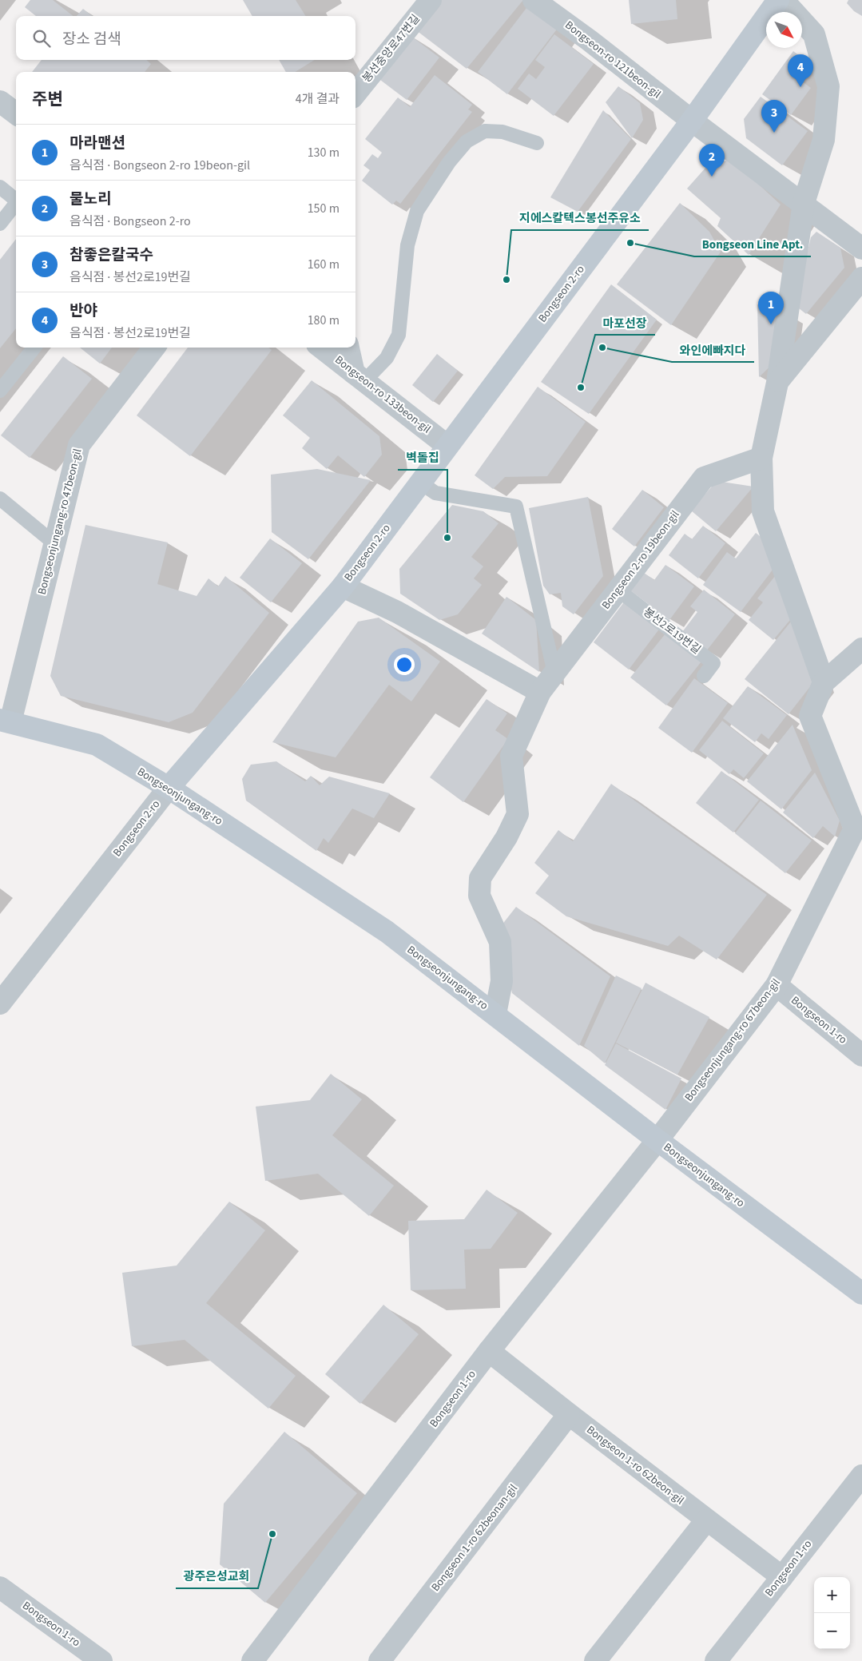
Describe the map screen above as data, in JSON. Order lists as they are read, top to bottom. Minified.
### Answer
{"streets":{"street":["봉선중앙로47번길","Bongseon-ro 121beon-gil","Bongseon 2-ro","Bongseon-ro 133beon-gil","Bongseonjungang-ro 47beon-gil","Bongseon 2-ro 19beon-gil","Bongseonjungang-ro","Bongseon 1-ro","Bongseonjungang-ro 67beon-gil","Bongseon 1-ro 62beon-gil","Bongseon 1-ro 62beonan-gil"],"lane":["봉선2로19번길"]},"crossings":[["Bongseon-ro 121beon-gil","Bongseon 2-ro"],["Bongseon 2-ro","Bongseon-ro 133beon-gil"],["Bongseon 2-ro","Bongseon 2-ro 19beon-gil"],["Bongseon 2-ro","Bongseonjungang-ro"],["Bongseonjungang-ro 47beon-gil","Bongseonjungang-ro"],["Bongseon 2-ro 19beon-gil","봉선2로19번길"],["Bongseon 2-ro 19beon-gil","Bongseonjungang-ro"],["Bongseonjungang-ro","Bongseon 1-ro"],["Bongseonjungang-ro","Bongseonjungang-ro 67beon-gil"],["Bongseon 1-ro","Bongseonjungang-ro 67beon-gil"],["Bongseon 1-ro","Bongseon 1-ro 62beon-gil"],["Bongseon 1-ro 62beon-gil","Bongseon 1-ro 62beonan-gil"]],"places":["Bongseon Line Apt.","지에스칼텍스봉선주유소","와인에빠지다","마포선장","벽돌집","광주은성교회"],"north":"bottom right","page":{"search":"장소 검색","pins":["4","3","2","1"],"heading":["주변","4개 결과"],"list":[{"mark":"1","name":"마라맨션","note":"음식점 · Bongseon 2-ro 19beon-gil","value":"130 m"},{"mark":"2","name":"물노리","note":"음식점 · Bongseon 2-ro","value":"150 m"},{"mark":"3","name":"참좋은칼국수","note":"음식점 · 봉선2로19번길","value":"160 m"},{"mark":"4","name":"반야","note":"음식점 · 봉선2로19번길","value":"180 m"}],"map_buttons":["+","−"]}}
